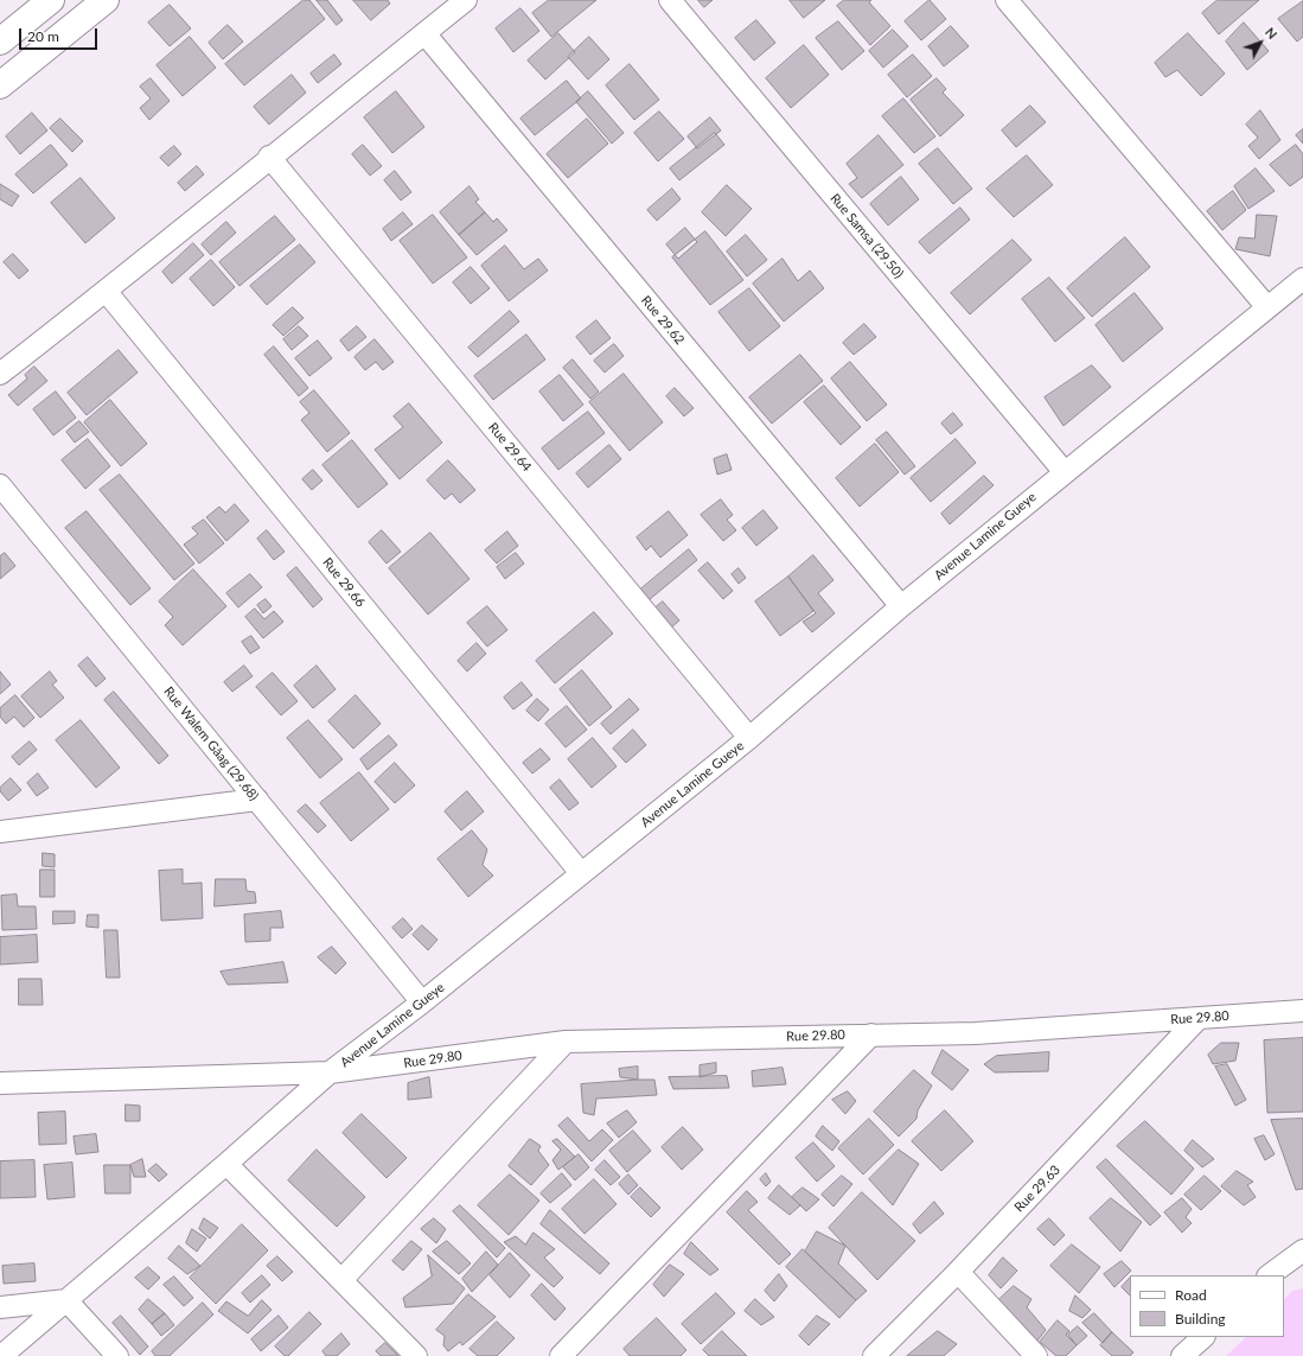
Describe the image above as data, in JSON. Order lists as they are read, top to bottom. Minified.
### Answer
{"streets":{"street":["Rue Samsa (29.50)","Rue 29.62","Rue 29.64","Avenue Lamine Gueye","Rue 29.66","Rue Walem Gâag (29.68)","Rue 29.80","Rue 29.63"]},"crossings":[["Rue Samsa (29.50)","Avenue Lamine Gueye"],["Rue 29.62","Avenue Lamine Gueye"],["Rue 29.64","Avenue Lamine Gueye"],["Avenue Lamine Gueye","Rue 29.66"],["Avenue Lamine Gueye","Rue Walem Gâag (29.68)"],["Avenue Lamine Gueye","Rue 29.80"],["Rue 29.80","Rue 29.63"]],"legend":["Road","Building"],"scale_bar":"20 m","north":"top right"}
